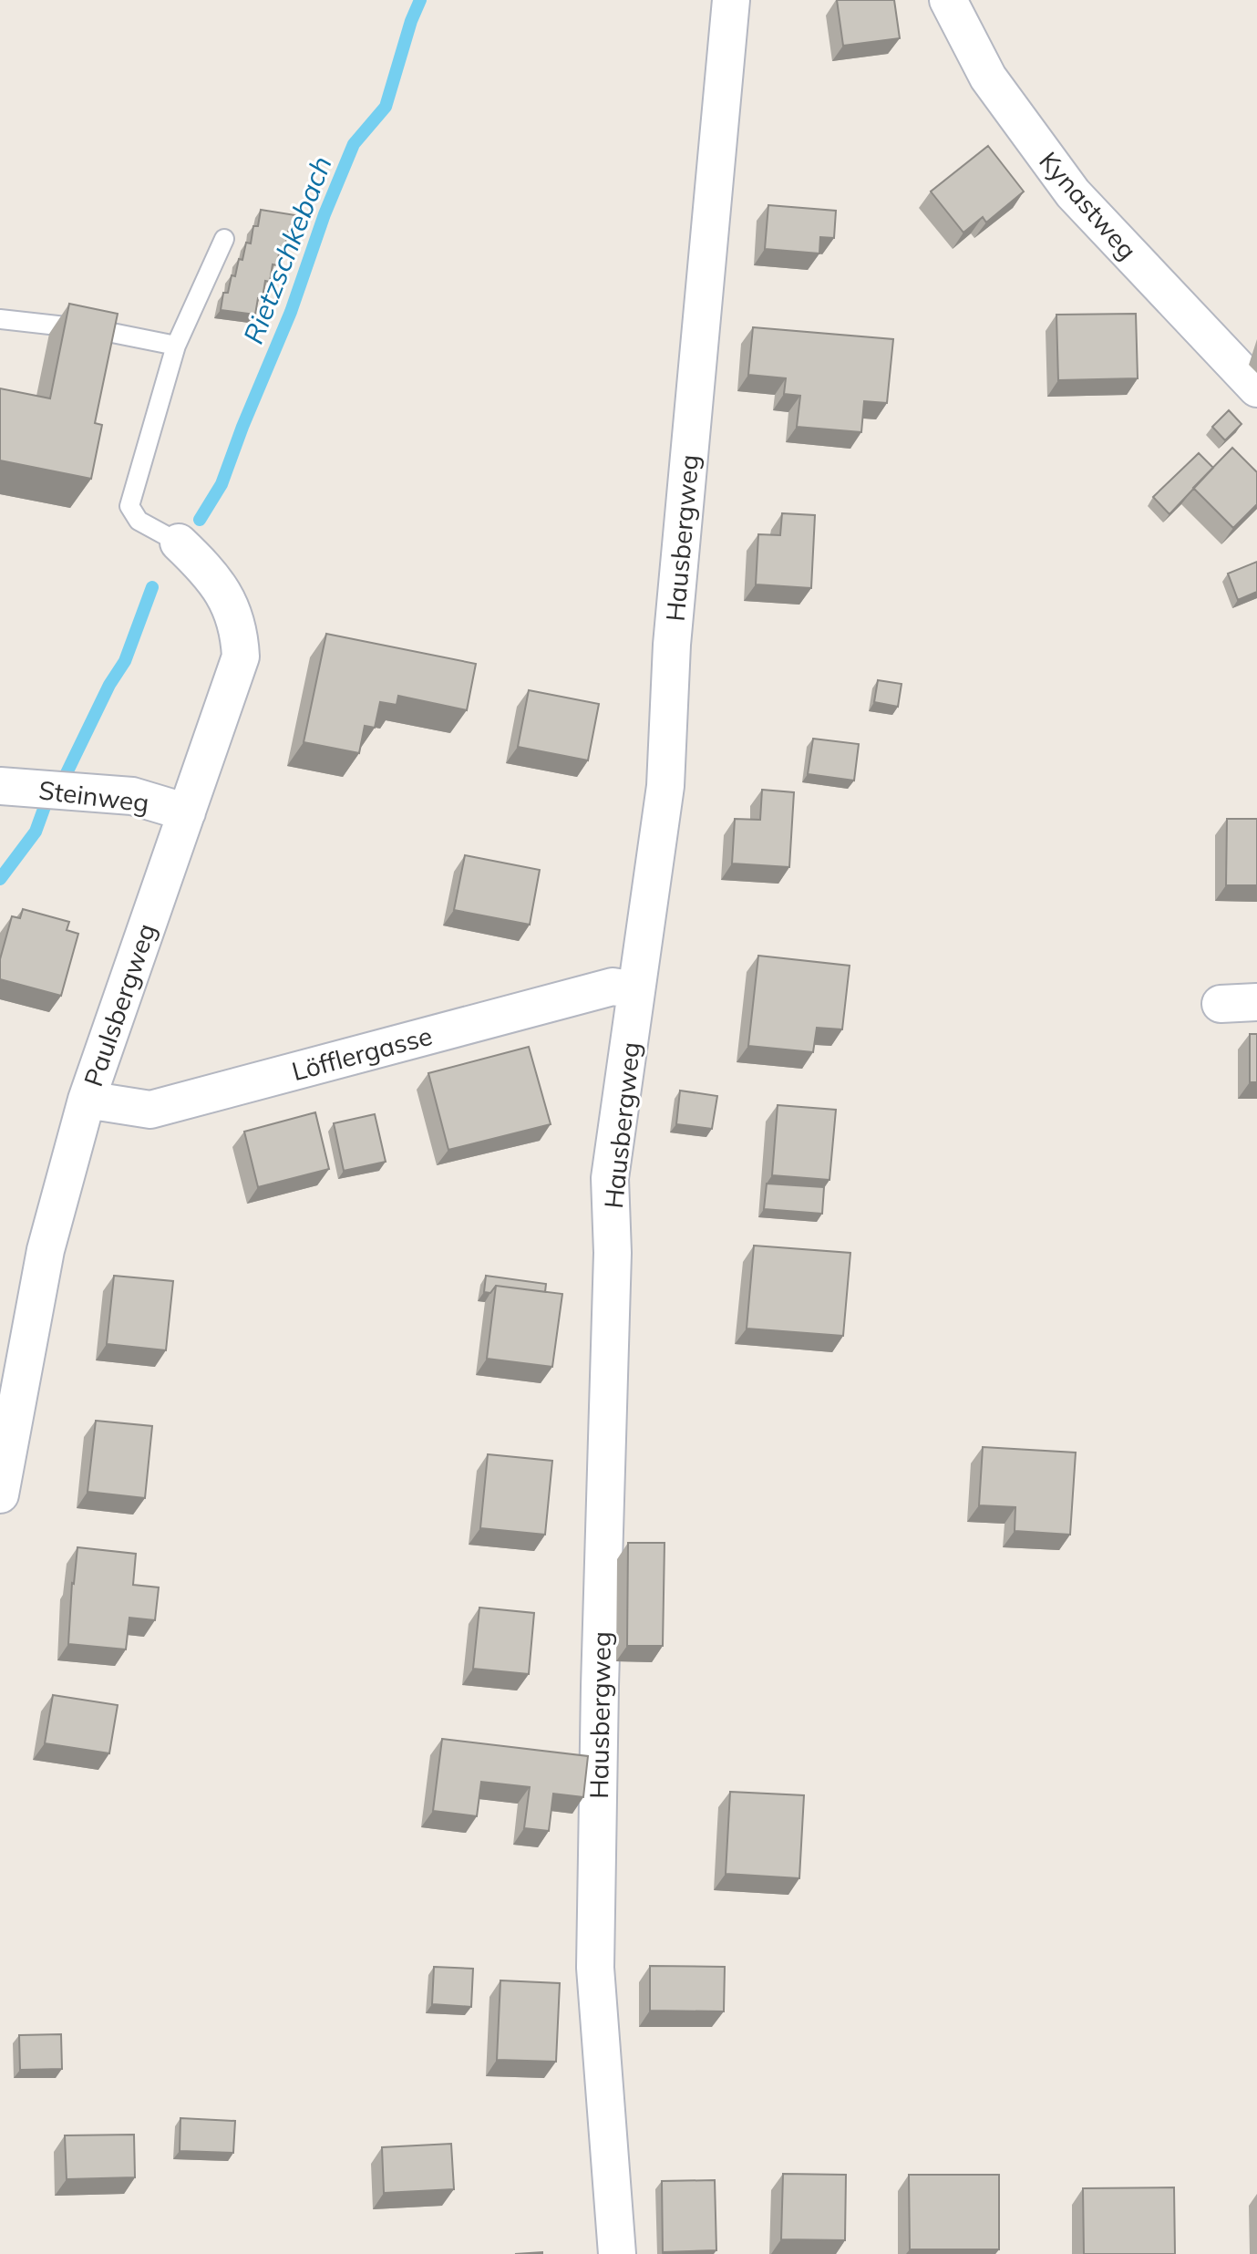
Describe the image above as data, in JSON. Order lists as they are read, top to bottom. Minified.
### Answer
{"streets":{"street":["Kynastweg","Hausbergweg","Steinweg","Paulsbergweg","Löfflergasse"]},"crossings":[["Hausbergweg","Löfflergasse"],["Steinweg","Paulsbergweg"],["Paulsbergweg","Löfflergasse"]],"water":["Rietzschkebach"]}
